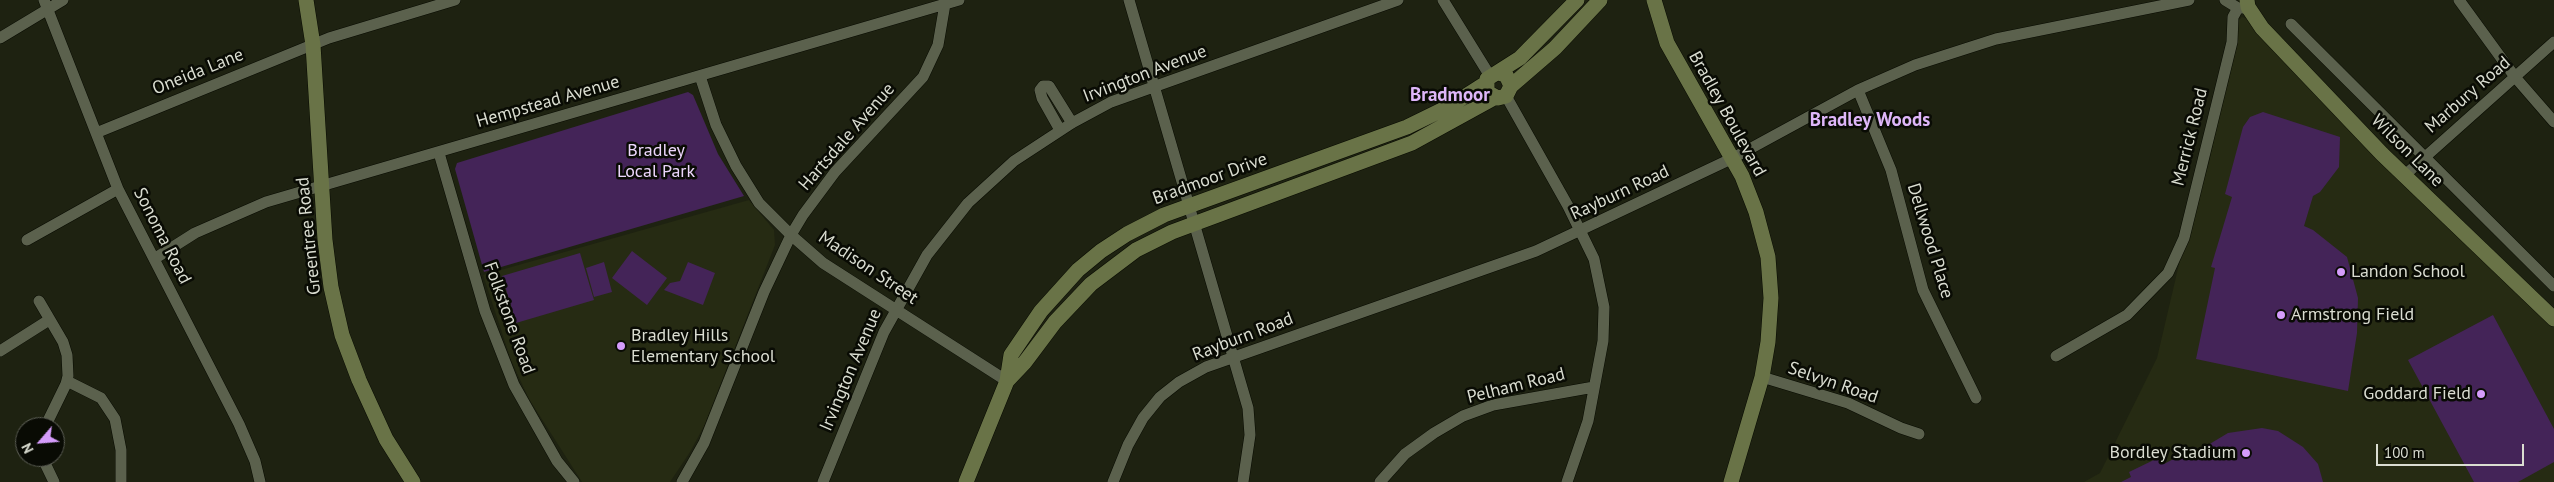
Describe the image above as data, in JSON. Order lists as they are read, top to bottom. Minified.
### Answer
{"streets":{"street":["Oneida Lane","Irvington Avenue","Marbury Road","Hempstead Avenue","Bradley Boulevard","Hartsdale Avenue","Merrick Road","Wilson Lane","Bradmoor Drive","Rayburn Road","Sonoma Road","Greentree Road","Dellwood Place","Madison Street","Folkstone Road","Selvyn Road","Pelham Road"]},"crossings":[["Oneida Lane","Sonoma Road"],["Oneida Lane","Greentree Road"],["Irvington Avenue","Madison Street"],["Marbury Road","Wilson Lane"],["Hempstead Avenue","Hartsdale Avenue"],["Hempstead Avenue","Sonoma Road"],["Hempstead Avenue","Greentree Road"],["Hempstead Avenue","Madison Street"],["Hempstead Avenue","Folkstone Road"],["Bradley Boulevard","Rayburn Road"],["Bradley Boulevard","Selvyn Road"],["Hartsdale Avenue","Madison Street"],["Merrick Road","Wilson Lane"],["Bradmoor Drive","Madison Street"],["Rayburn Road","Dellwood Place"]],"districts":["Bradmoor","Bradley Woods"],"parks":["Bradley Local Park"],"places":["Landon School","Armstrong Field","Bradley Hills Elementary School","Goddard Field","Bordley Stadium"],"scale_bar":"100 m","north":"bottom left"}
